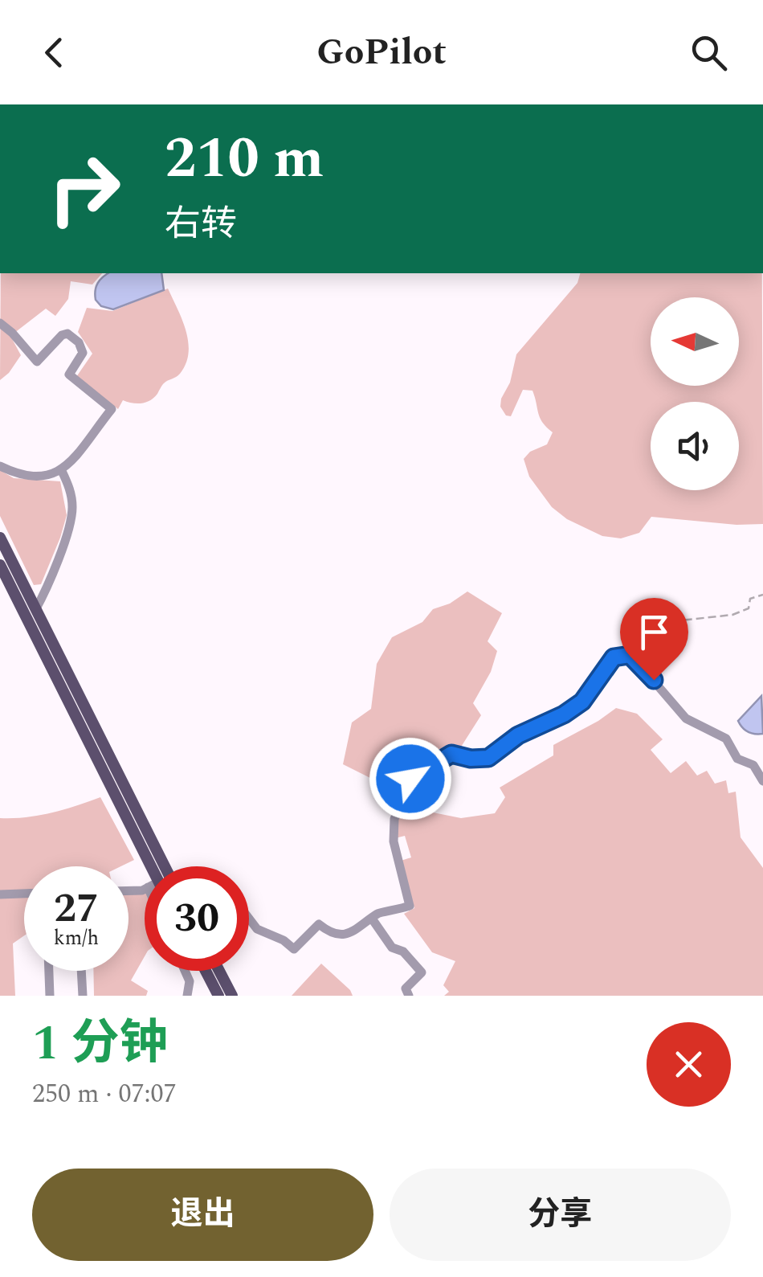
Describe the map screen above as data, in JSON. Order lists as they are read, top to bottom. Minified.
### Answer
{"north":"left","page":{"header":"GoPilot","turn":["210 m","右转"],"speed":"27 km/h","limit":"30","heading":["1 分钟","250 m · 07:07"],"buttons":["退出","分享"]}}
